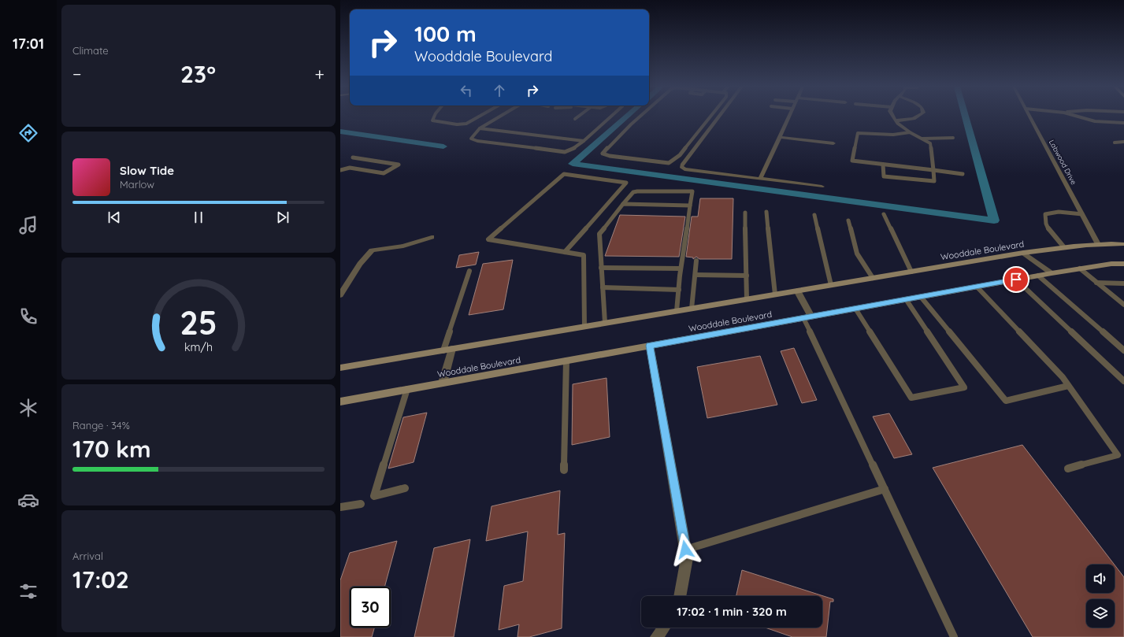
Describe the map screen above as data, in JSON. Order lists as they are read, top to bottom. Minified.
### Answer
{"streets":{"street":["Labwood Drive","Wooddale Boulevard"]},"crossings":[["Labwood Drive","Wooddale Boulevard"]],"page":{"tabs":"17:01","tile":["Climate",["Range · 34%","170 km"],["Arrival","17:02"]],"turn":["100 m","Wooddale Boulevard"],"heat":["−","23°","+"],"song":["Slow Tide","Marlow"],"limit":"30","trip":"17:02 · 1 min · 320 m","gauge":["25","km/h"]}}
